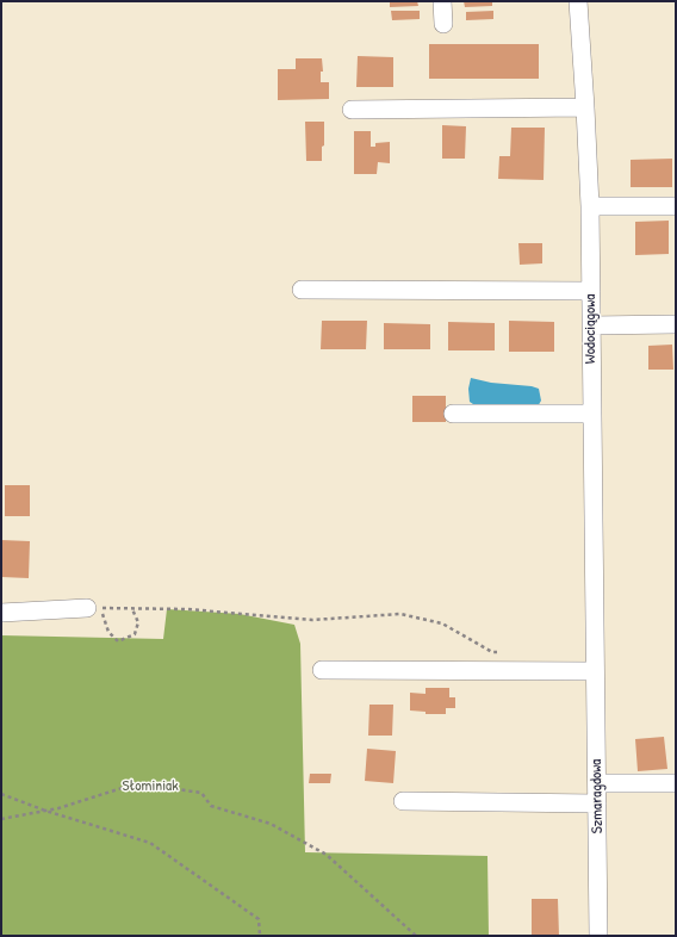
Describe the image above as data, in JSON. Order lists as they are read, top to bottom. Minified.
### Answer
{"streets":{"street":["Wodociągowa","Szmaragdowa"]},"crossings":[["Wodociągowa","Szmaragdowa"]],"parks":["Słominiak"]}
